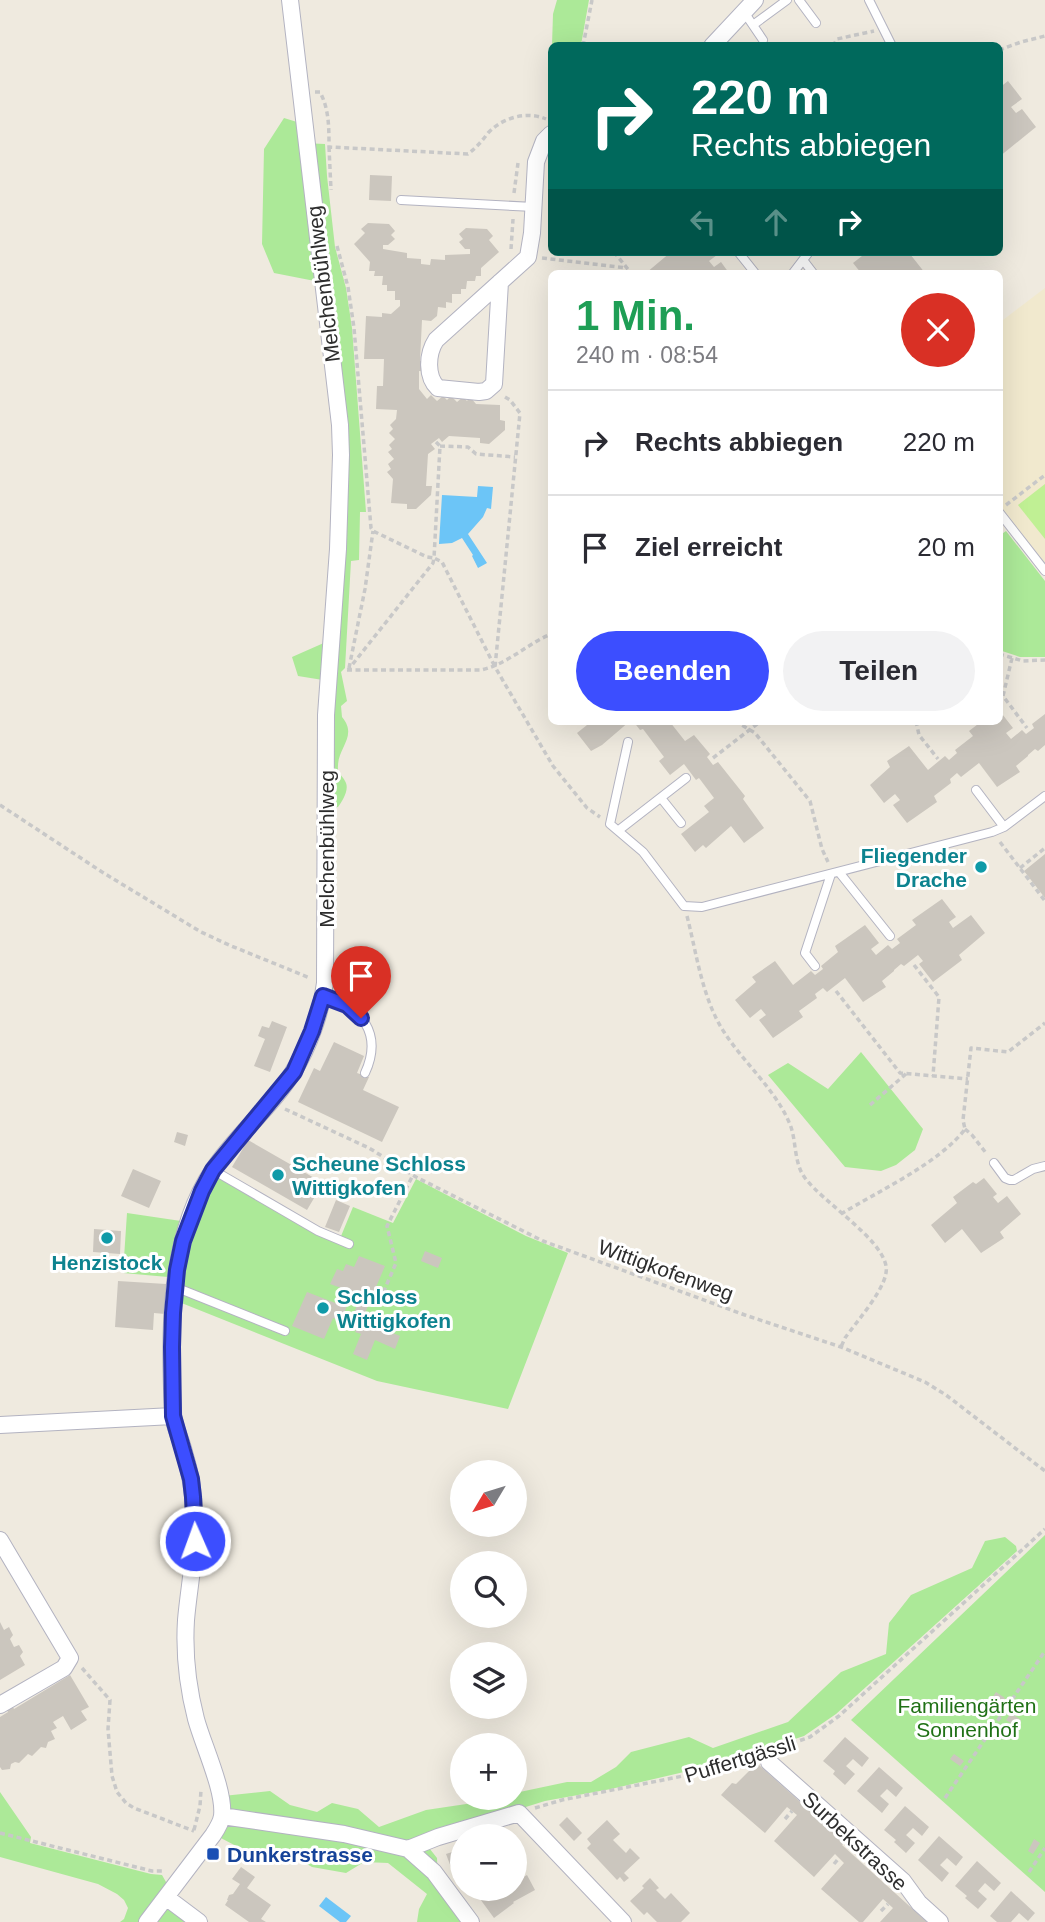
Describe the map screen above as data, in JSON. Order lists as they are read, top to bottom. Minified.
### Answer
{"streets":{"street":["Melchenbühlweg","Surbekstrasse"],"path":["Wittigkofenweg","Puffertgässli"]},"crossings":[["Melchenbühlweg","Wittigkofenweg"]],"parks":["Familiengärten Sonnenhof"],"places":{"other":["Fliegender Drache","Scheune Schloss Wittigkofen","Henzistock","Schloss Wittigkofen"],"transit":["Dunkerstrasse"]},"north":"bottom left","page":{"turn":["220 m","Rechts abbiegen"],"heading":["1 Min.","240 m · 08:54"],"list":[{"name":"Rechts abbiegen","value":"220 m"},{"name":"Ziel erreicht","value":"20 m"}],"buttons":["Beenden","Teilen"],"map_buttons":["+","−"]}}
